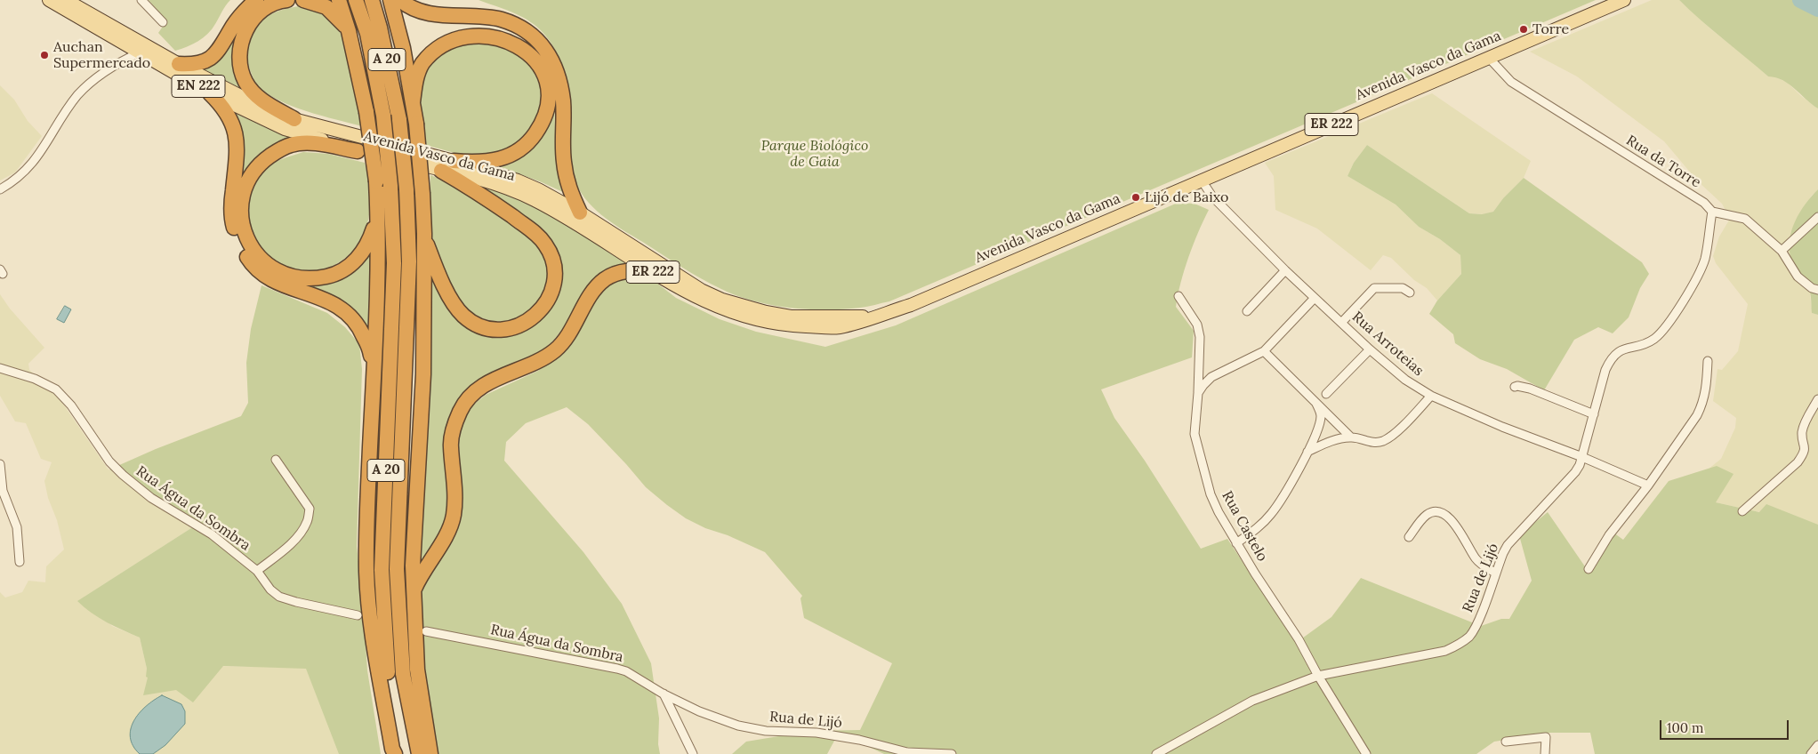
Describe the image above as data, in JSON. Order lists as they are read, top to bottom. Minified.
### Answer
{"streets":{"highway":["A 20"],"main road":["Avenida Vasco da Gama","EN 222","ER 222"],"street":["Rua da Torre","Rua Arroteias","Rua Água da Sombra","Rua Castelo","Rua de Lijó"]},"crossings":[["Avenida Vasco da Gama","Rua da Torre"],["Avenida Vasco da Gama","Rua Arroteias"],["Rua da Torre","Rua de Lijó"],["Rua Arroteias","Rua de Lijó"],["Rua Água da Sombra","Rua de Lijó"],["Rua Castelo","Rua de Lijó"]],"parks":["Parque Biológico de Gaia"],"places":["Torre","Auchan Supermercado","Lijó de Baixo"],"scale_bar":"100 m"}
